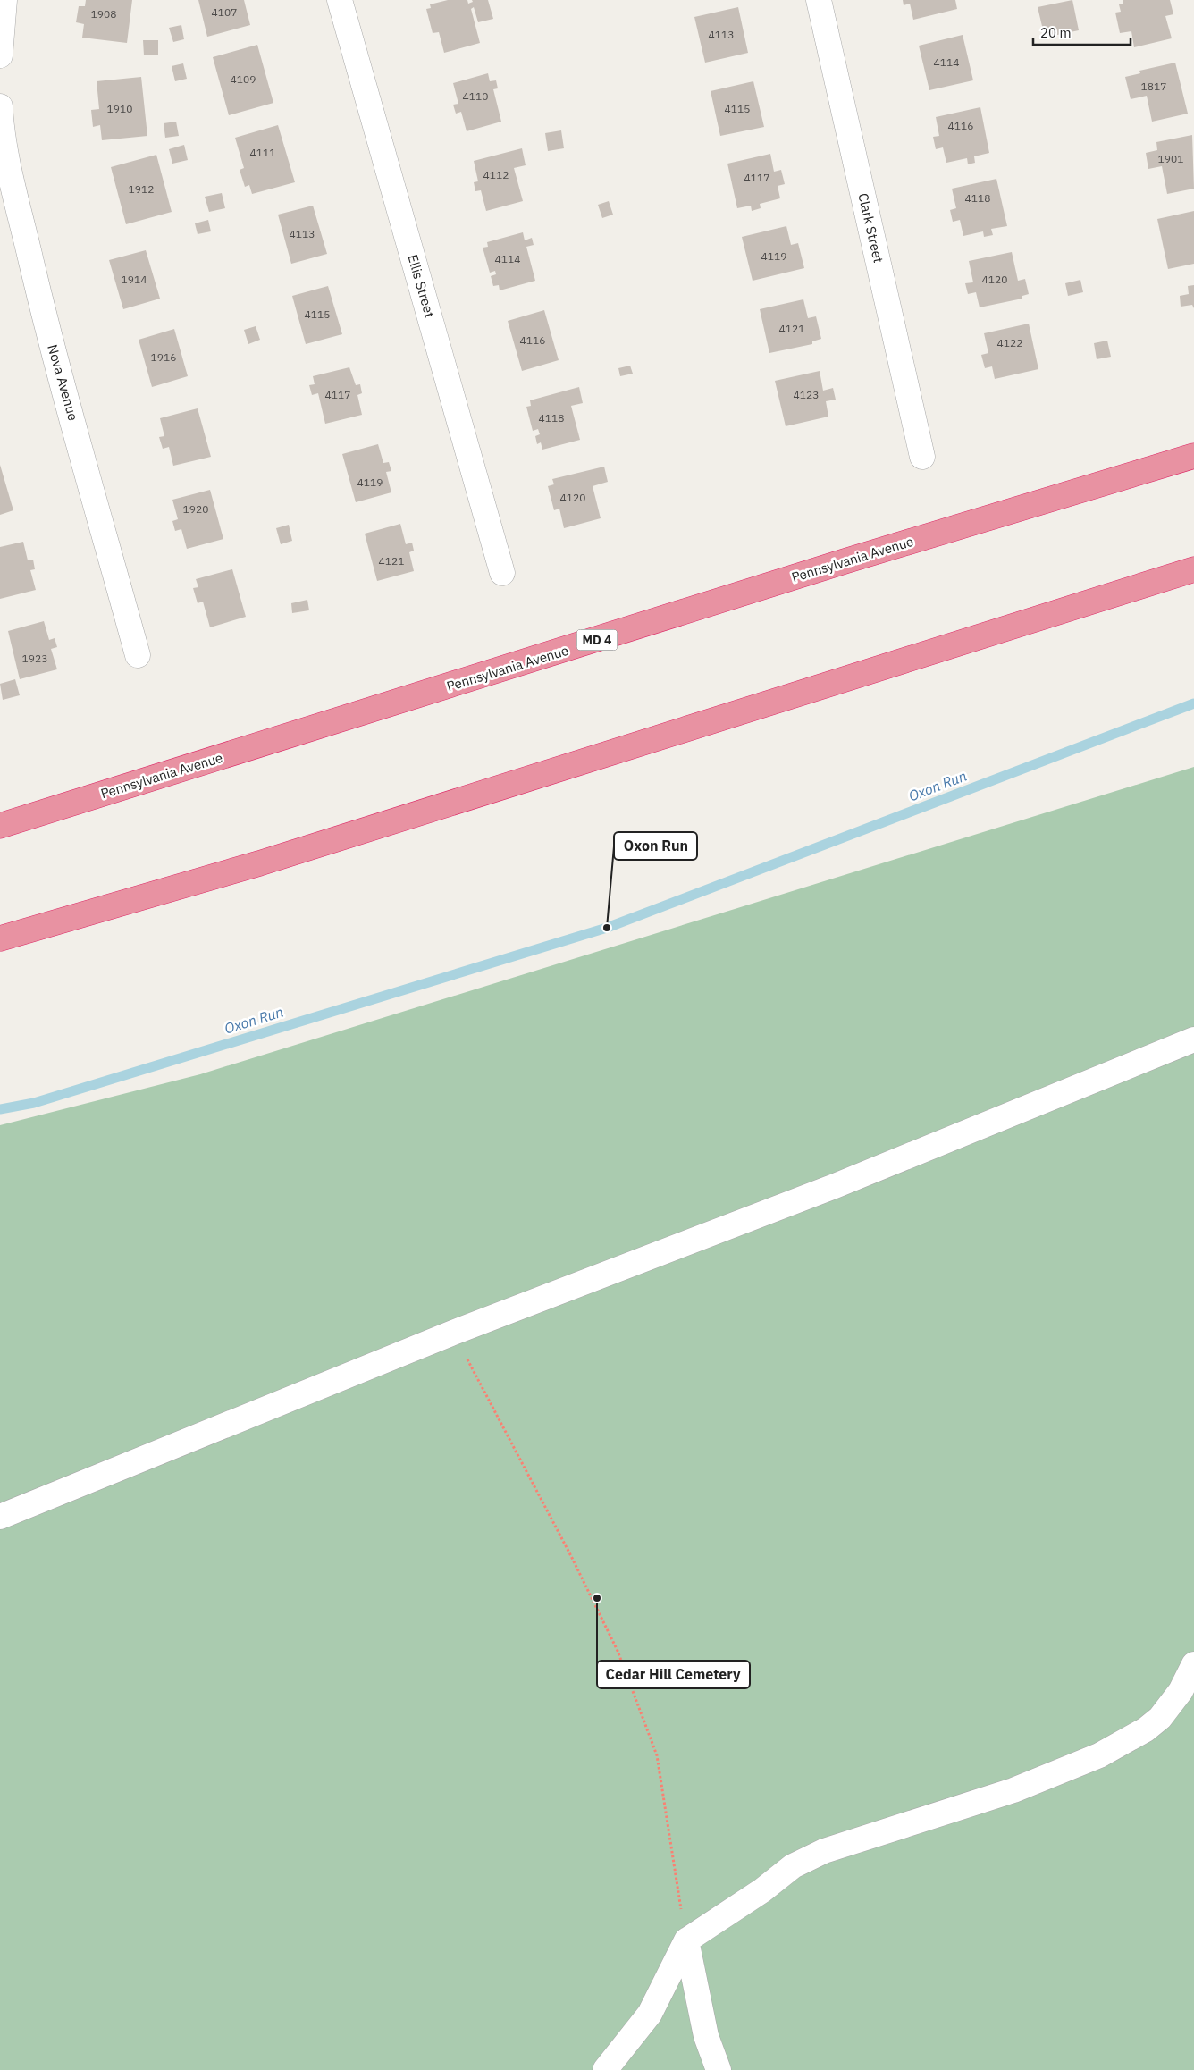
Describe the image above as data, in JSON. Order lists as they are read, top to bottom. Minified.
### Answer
{"streets":{"highway":["Pennsylvania Avenue","MD 4"],"street":["Clark Street","Ellis Street","Nova Avenue"]},"water":["Oxon Run"],"places":["Oxon Run","Cedar Hill Cemetery"],"house_numbers":["4107","1908","4113","4114","4109","1817","4110","1910","4115","4116","4111","1901","4112","4117","1912","4118","4113","4119","4114","1914","4120","4115","4121","4116","4122","1916","4117","4123","4118","4119","4120","1920","4121","1923"],"scale_bar":"20 m"}
